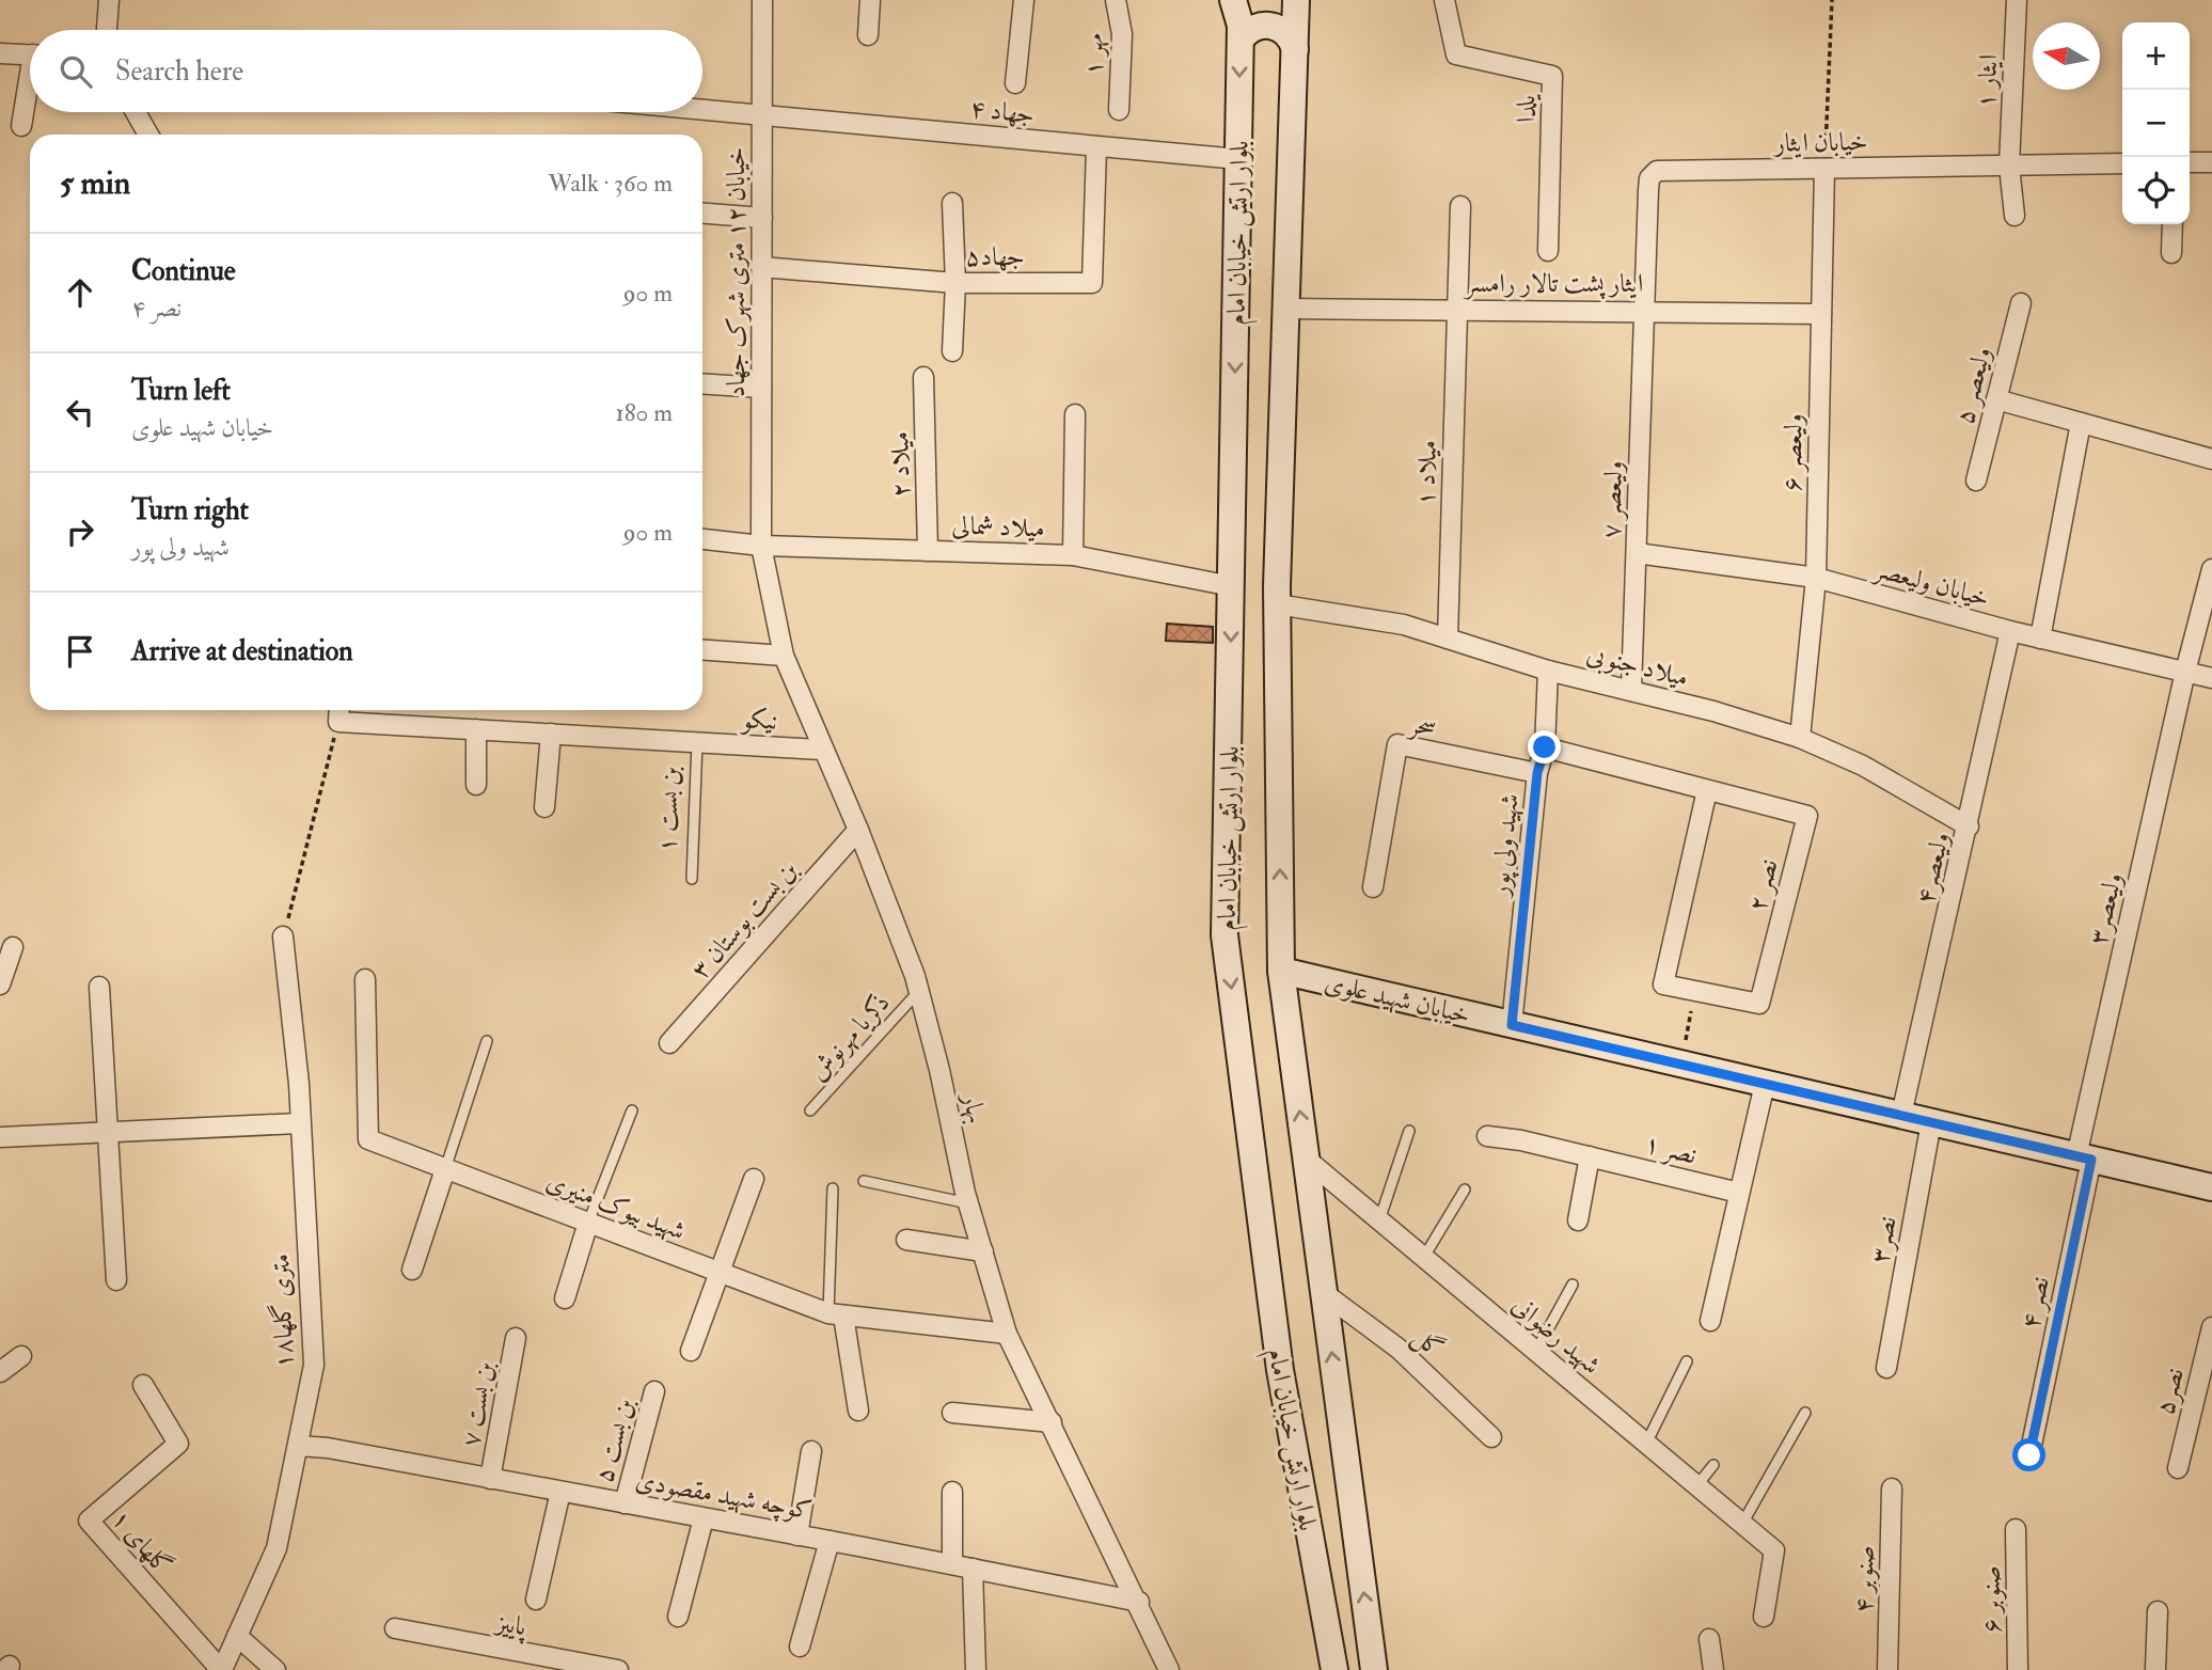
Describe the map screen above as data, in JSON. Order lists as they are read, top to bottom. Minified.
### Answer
{"streets":{"main road":["بلوار ارتش خیابان امام","خیابان شهید علوی"],"street":["مهر ۱","ایثار ۱","یلدا","جهاد ۴","خیابان ایثار","جهاد۵","خیابان ۱۲ متری شهرک جهاد","ایثار پشت تالار رامسر","ولیعصر ۵","ولیعصر ۶","میلاد ۲","میلاد ۱","ولیعصر ۷","میلاد شمالی","خیابان ولیعصر","میلاد جنوبی","نیکو","سحر","شهید ولی پور","ولیعصر۴","نصر ۲","ولیعصر۳","بن بست بوستان ۳","بهار","نصر ۱","شهید بیوک منیری","نصر۳","نصر ۴","۱۸متری گلها","شهید رضوانی","گل","نصر۵","بن بست ۷","بن بست ۵","کوچه شهید مقصودی","گلهای ۱","صنوبر ۴","صنوبر ۶","پاییز"],"lane":["بن بست ۱","ذکریا مهرنوش"]},"crossings":[["ایثار ۱","خیابان ایثار"],["جهاد ۴","بلوار ارتش خیابان امام"],["جهاد ۴","جهاد۵"],["جهاد ۴","خیابان ۱۲ متری شهرک جهاد"],["خیابان ایثار","ایثار پشت تالار رامسر"],["خیابان ایثار","ولیعصر ۶"],["خیابان ایثار","ولیعصر ۷"],["بلوار ارتش خیابان امام","ایثار پشت تالار رامسر"],["بلوار ارتش خیابان امام","میلاد شمالی"],["بلوار ارتش خیابان امام","میلاد جنوبی"],["بلوار ارتش خیابان امام","خیابان شهید علوی"],["بلوار ارتش خیابان امام","شهید رضوانی"],["بلوار ارتش خیابان امام","گل"],["جهاد۵","خیابان ۱۲ متری شهرک جهاد"],["خیابان ۱۲ متری شهرک جهاد","میلاد شمالی"],["خیابان ۱۲ متری شهرک جهاد","بهار"],["ایثار پشت تالار رامسر","ولیعصر ۶"],["ایثار پشت تالار رامسر","میلاد ۱"],["ایثار پشت تالار رامسر","ولیعصر ۷"],["ولیعصر ۶","خیابان ولیعصر"],["ولیعصر ۶","میلاد جنوبی"],["میلاد ۲","میلاد شمالی"],["میلاد ۱","میلاد جنوبی"],["ولیعصر ۷","خیابان ولیعصر"],["ولیعصر ۷","میلاد جنوبی"],["میلاد شمالی","بهار"],["خیابان ولیعصر","ولیعصر۴"],["خیابان ولیعصر","ولیعصر۳"],["میلاد جنوبی","شهید ولی پور"],["میلاد جنوبی","ولیعصر۴"],["نیکو","بن بست ۱"],["نیکو","بهار"],["سحر","شهید ولی پور"],["شهید ولی پور","نصر ۲"],["شهید ولی پور","خیابان شهید علوی"],["ولیعصر۴","خیابان شهید علوی"],["ولیعصر۳","خیابان شهید علوی"],["ولیعصر۳","نصر ۴"],["بن بست بوستان ۳","بهار"],["خیابان شهید علوی","نصر۳"],["خیابان شهید علوی","نصر ۴"],["ذکریا مهرنوش","بهار"],["بهار","شهید بیوک منیری"],["بهار","کوچه شهید مقصودی"],["۱۸متری گلها","کوچه شهید مقصودی"],["۱۸متری گلها","گلهای ۱"],["بن بست ۷","کوچه شهید مقصودی"],["بن بست ۵","کوچه شهید مقصودی"]],"north":"left","page":{"map_buttons":["+","−"],"search":"Search here","heading":["5 min","Walk · 360 m"],"list":[["Continue","نصر ۴","90 m"],["Turn left","خیابان شهید علوی","180 m"],["Turn right","شهید ولی پور","90 m"],"Arrive at destination"]}}
